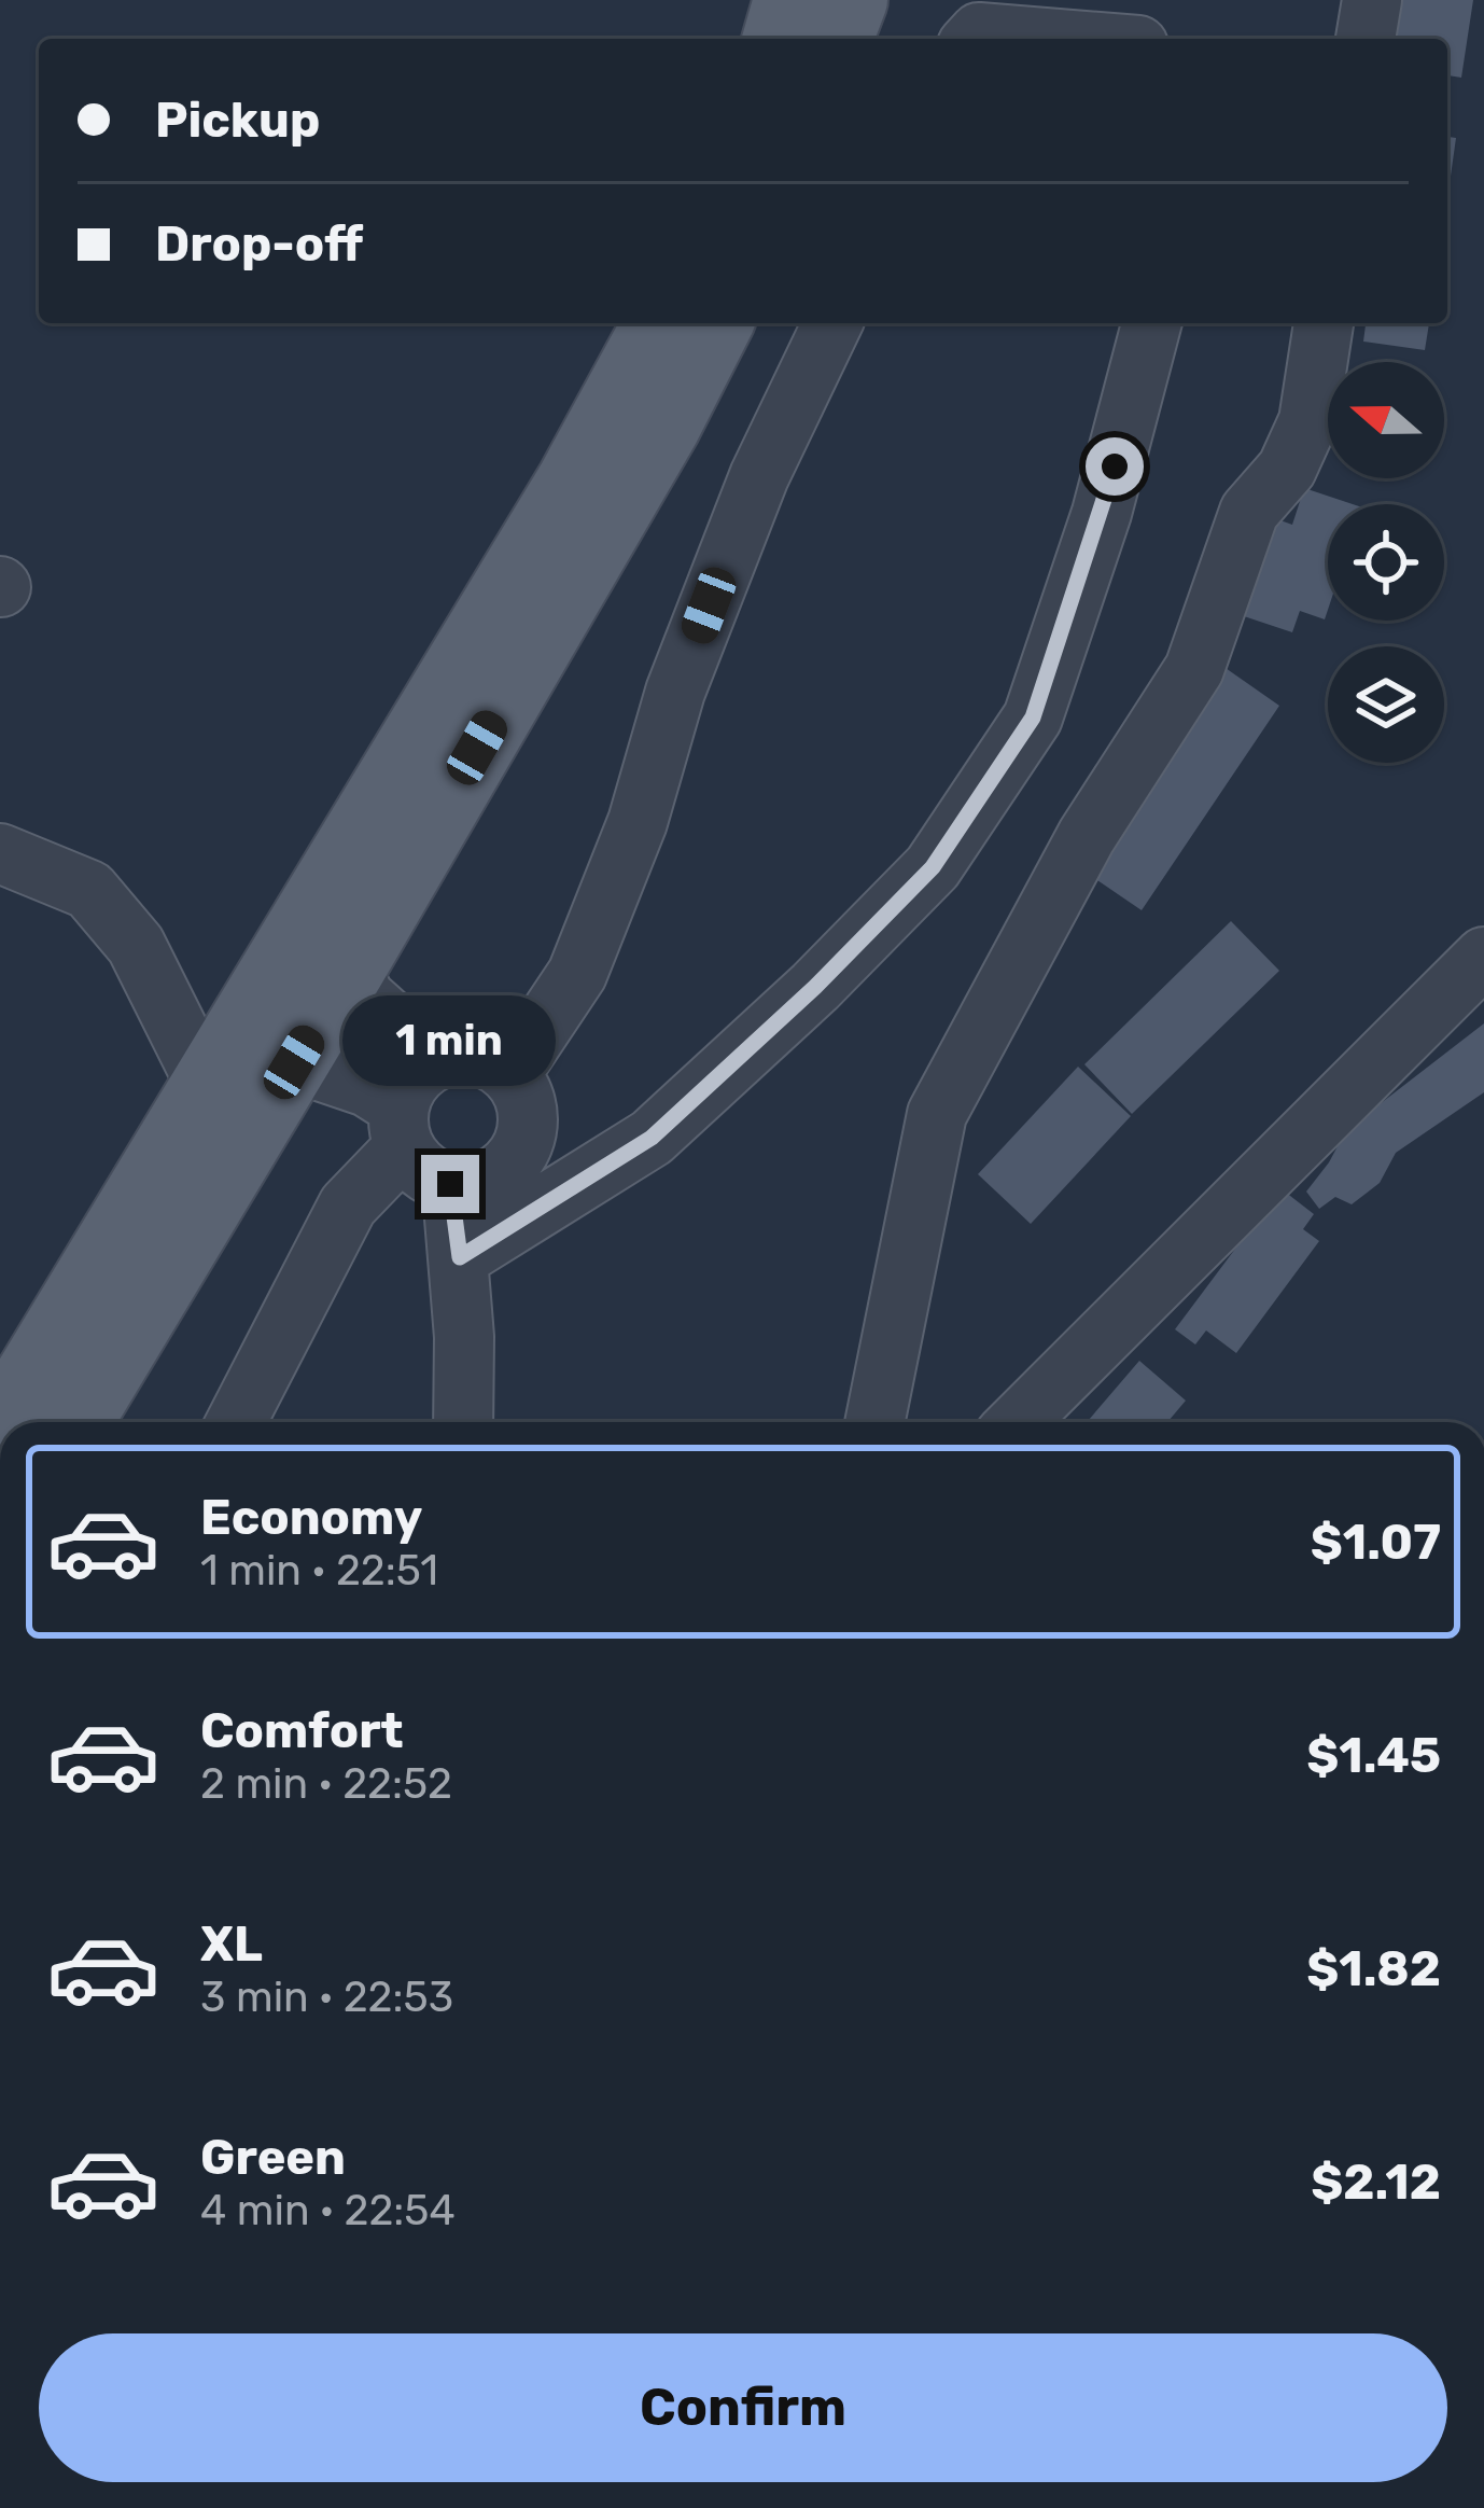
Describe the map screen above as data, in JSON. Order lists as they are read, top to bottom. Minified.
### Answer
{"north":"left","page":{"banner":["Pickup","Drop-off"],"bubble":"1 min","list":[{"name":"Economy","note":"1 min · 22:51","value":"$1.07"},{"name":"Comfort","note":"2 min · 22:52","value":"$1.45"},{"name":"XL","note":"3 min · 22:53","value":"$1.82"},{"name":"Green","note":"4 min · 22:54","value":"$2.12"}],"buttons":"Confirm"}}
